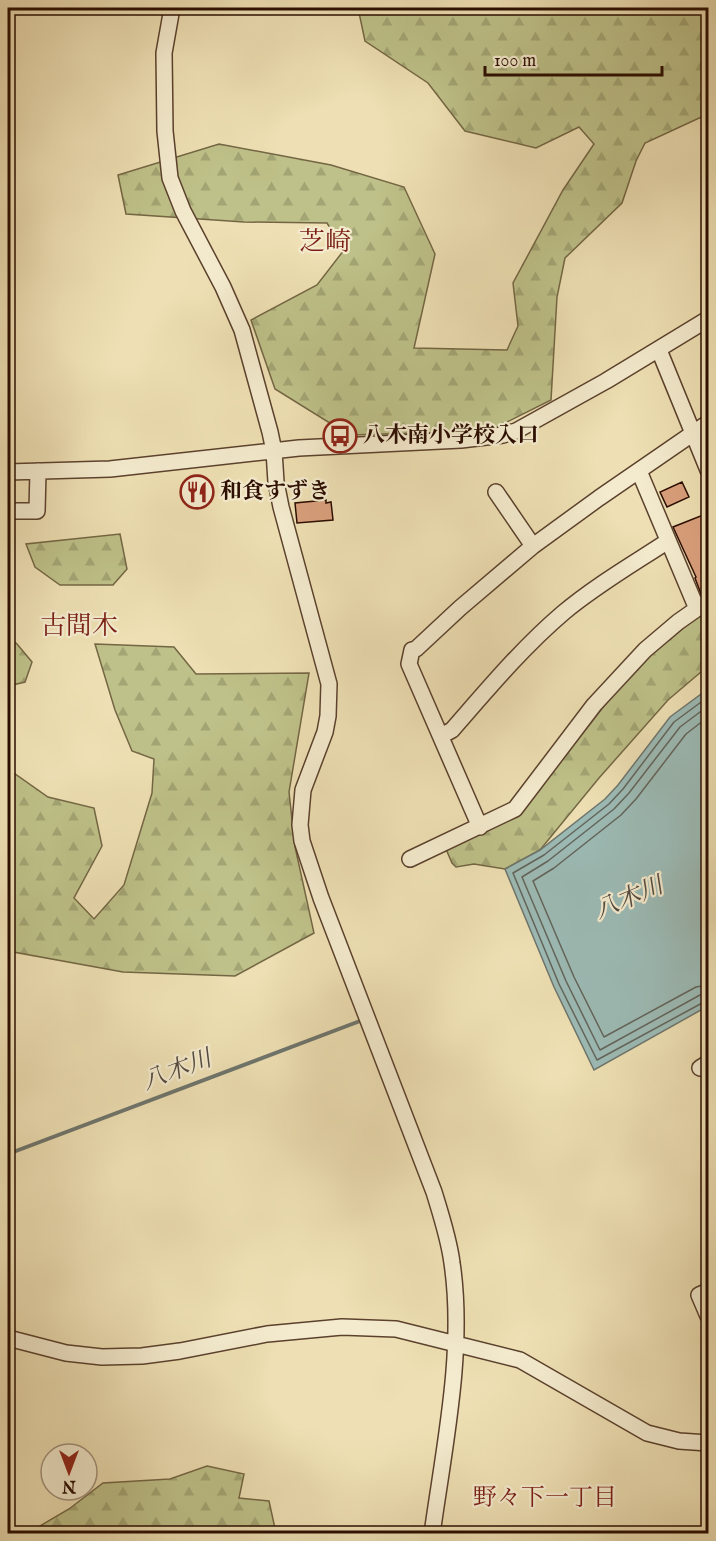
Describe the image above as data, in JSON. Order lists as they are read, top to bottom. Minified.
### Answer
{"districts":["芝崎","古間木","野々下一丁目"],"water":["八木川"],"places":{"bus stop":["八木南小学校入口"],"restaurant":["和食すずき"]},"scale_bar":"100 m","north":"bottom"}
